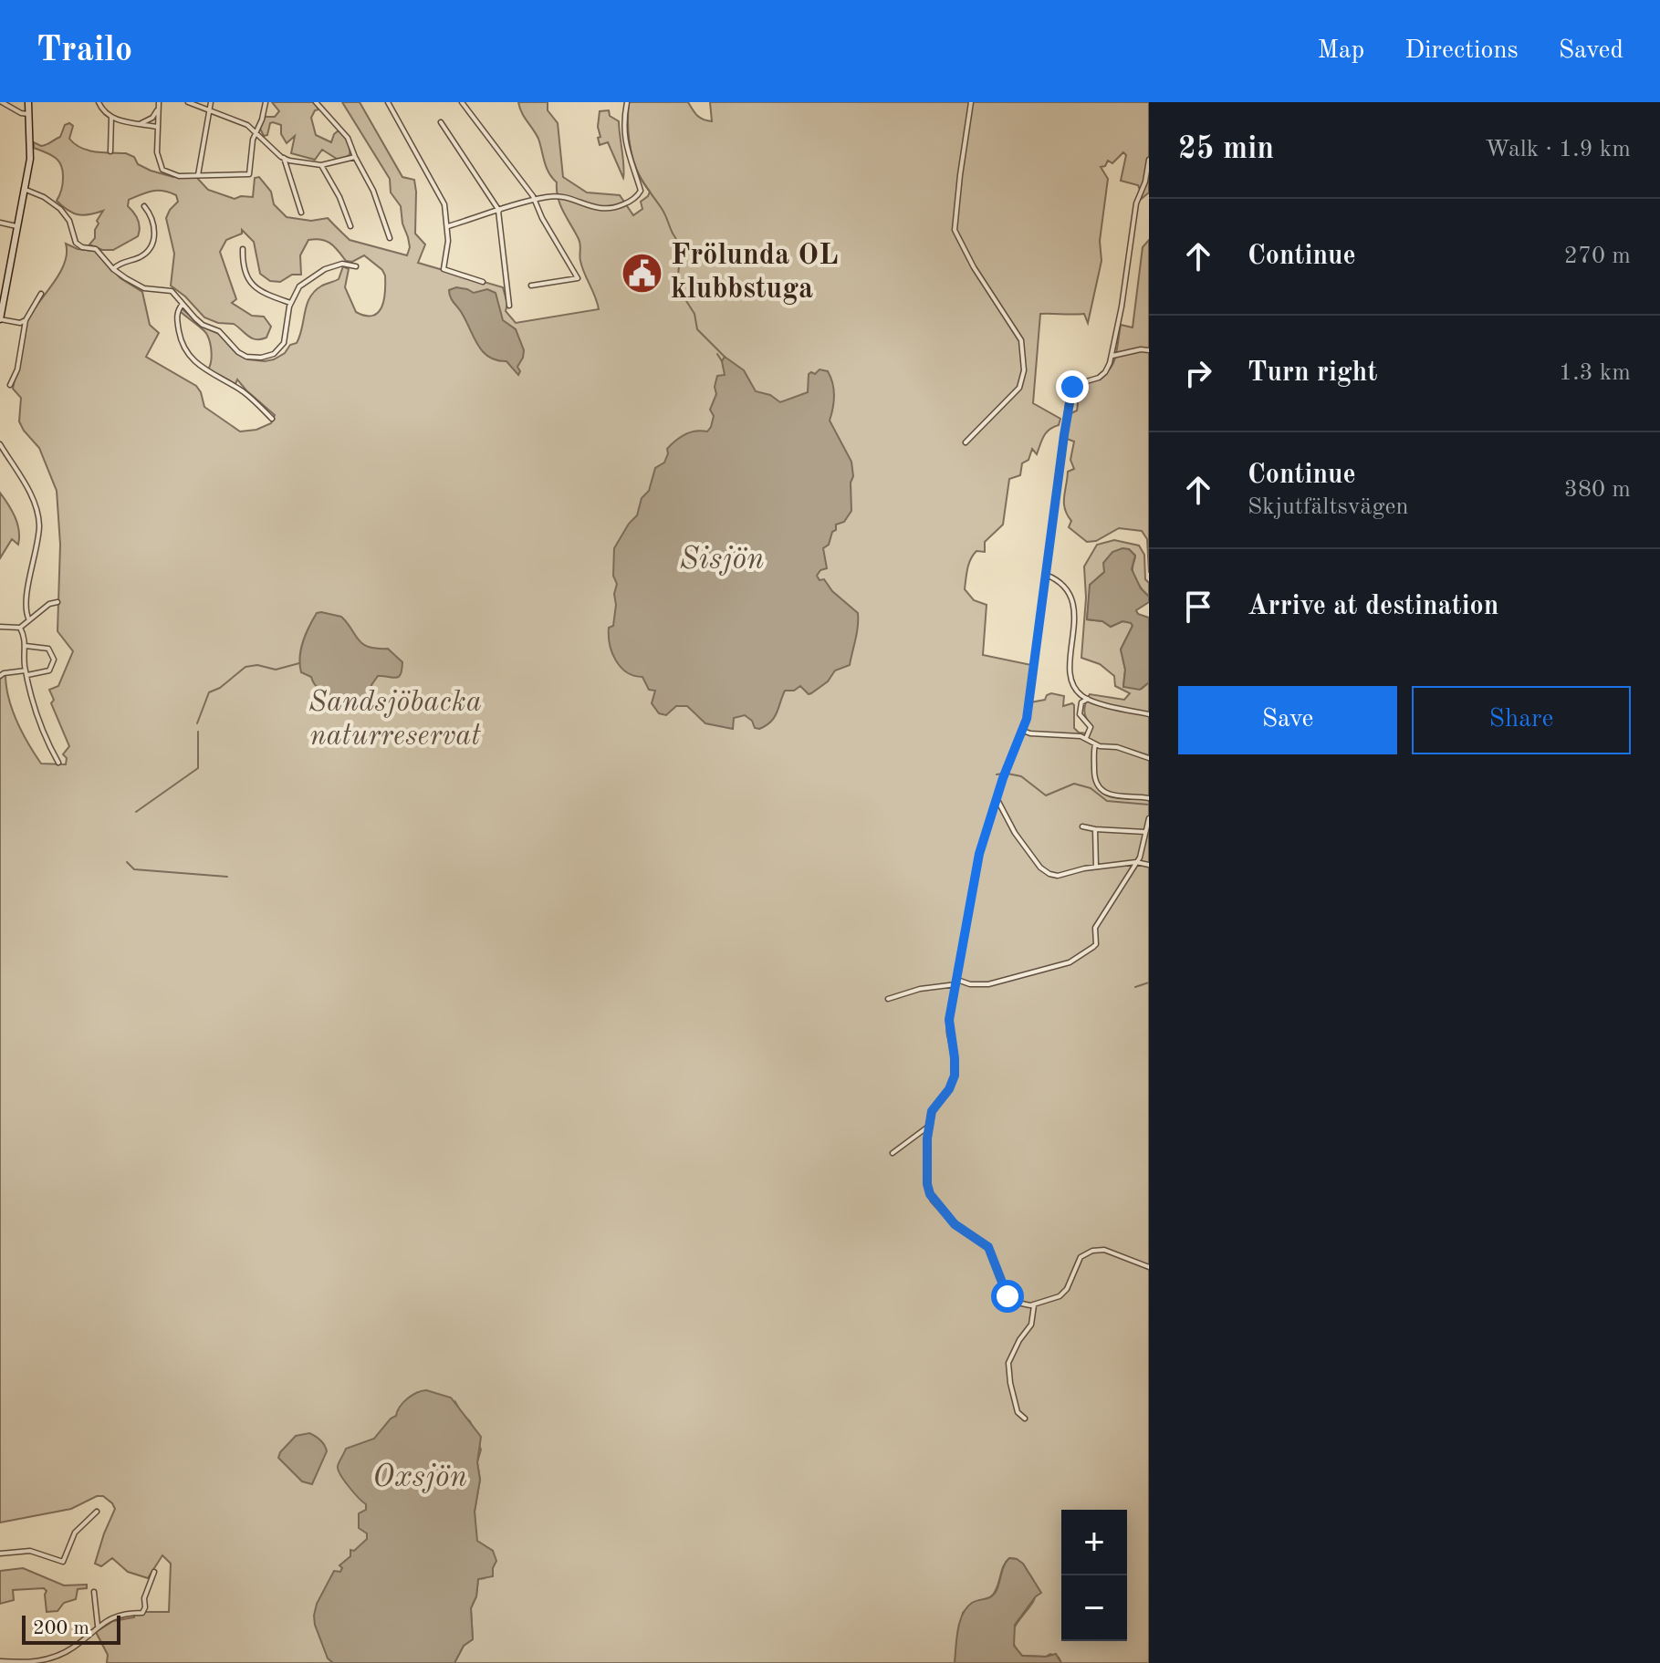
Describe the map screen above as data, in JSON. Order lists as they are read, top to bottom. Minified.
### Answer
{"water":["Sisjön","Oxsjön"],"parks":["Sandsjöbacka naturreservat"],"places":{"public building":["Frölunda OL klubbstuga"]},"scale_bar":"200 m","page":{"header":"Trailo","nav":["Map","Directions","Saved"],"heading":["25 min","Walk · 1.9 km"],"list":[["Continue","270 m"],["Turn right","1.3 km"],["Continue","Skjutfältsvägen","380 m"],"Arrive at destination"],"buttons":["Save","Share"],"map_buttons":["+","−"],"scale":"200 m"}}
